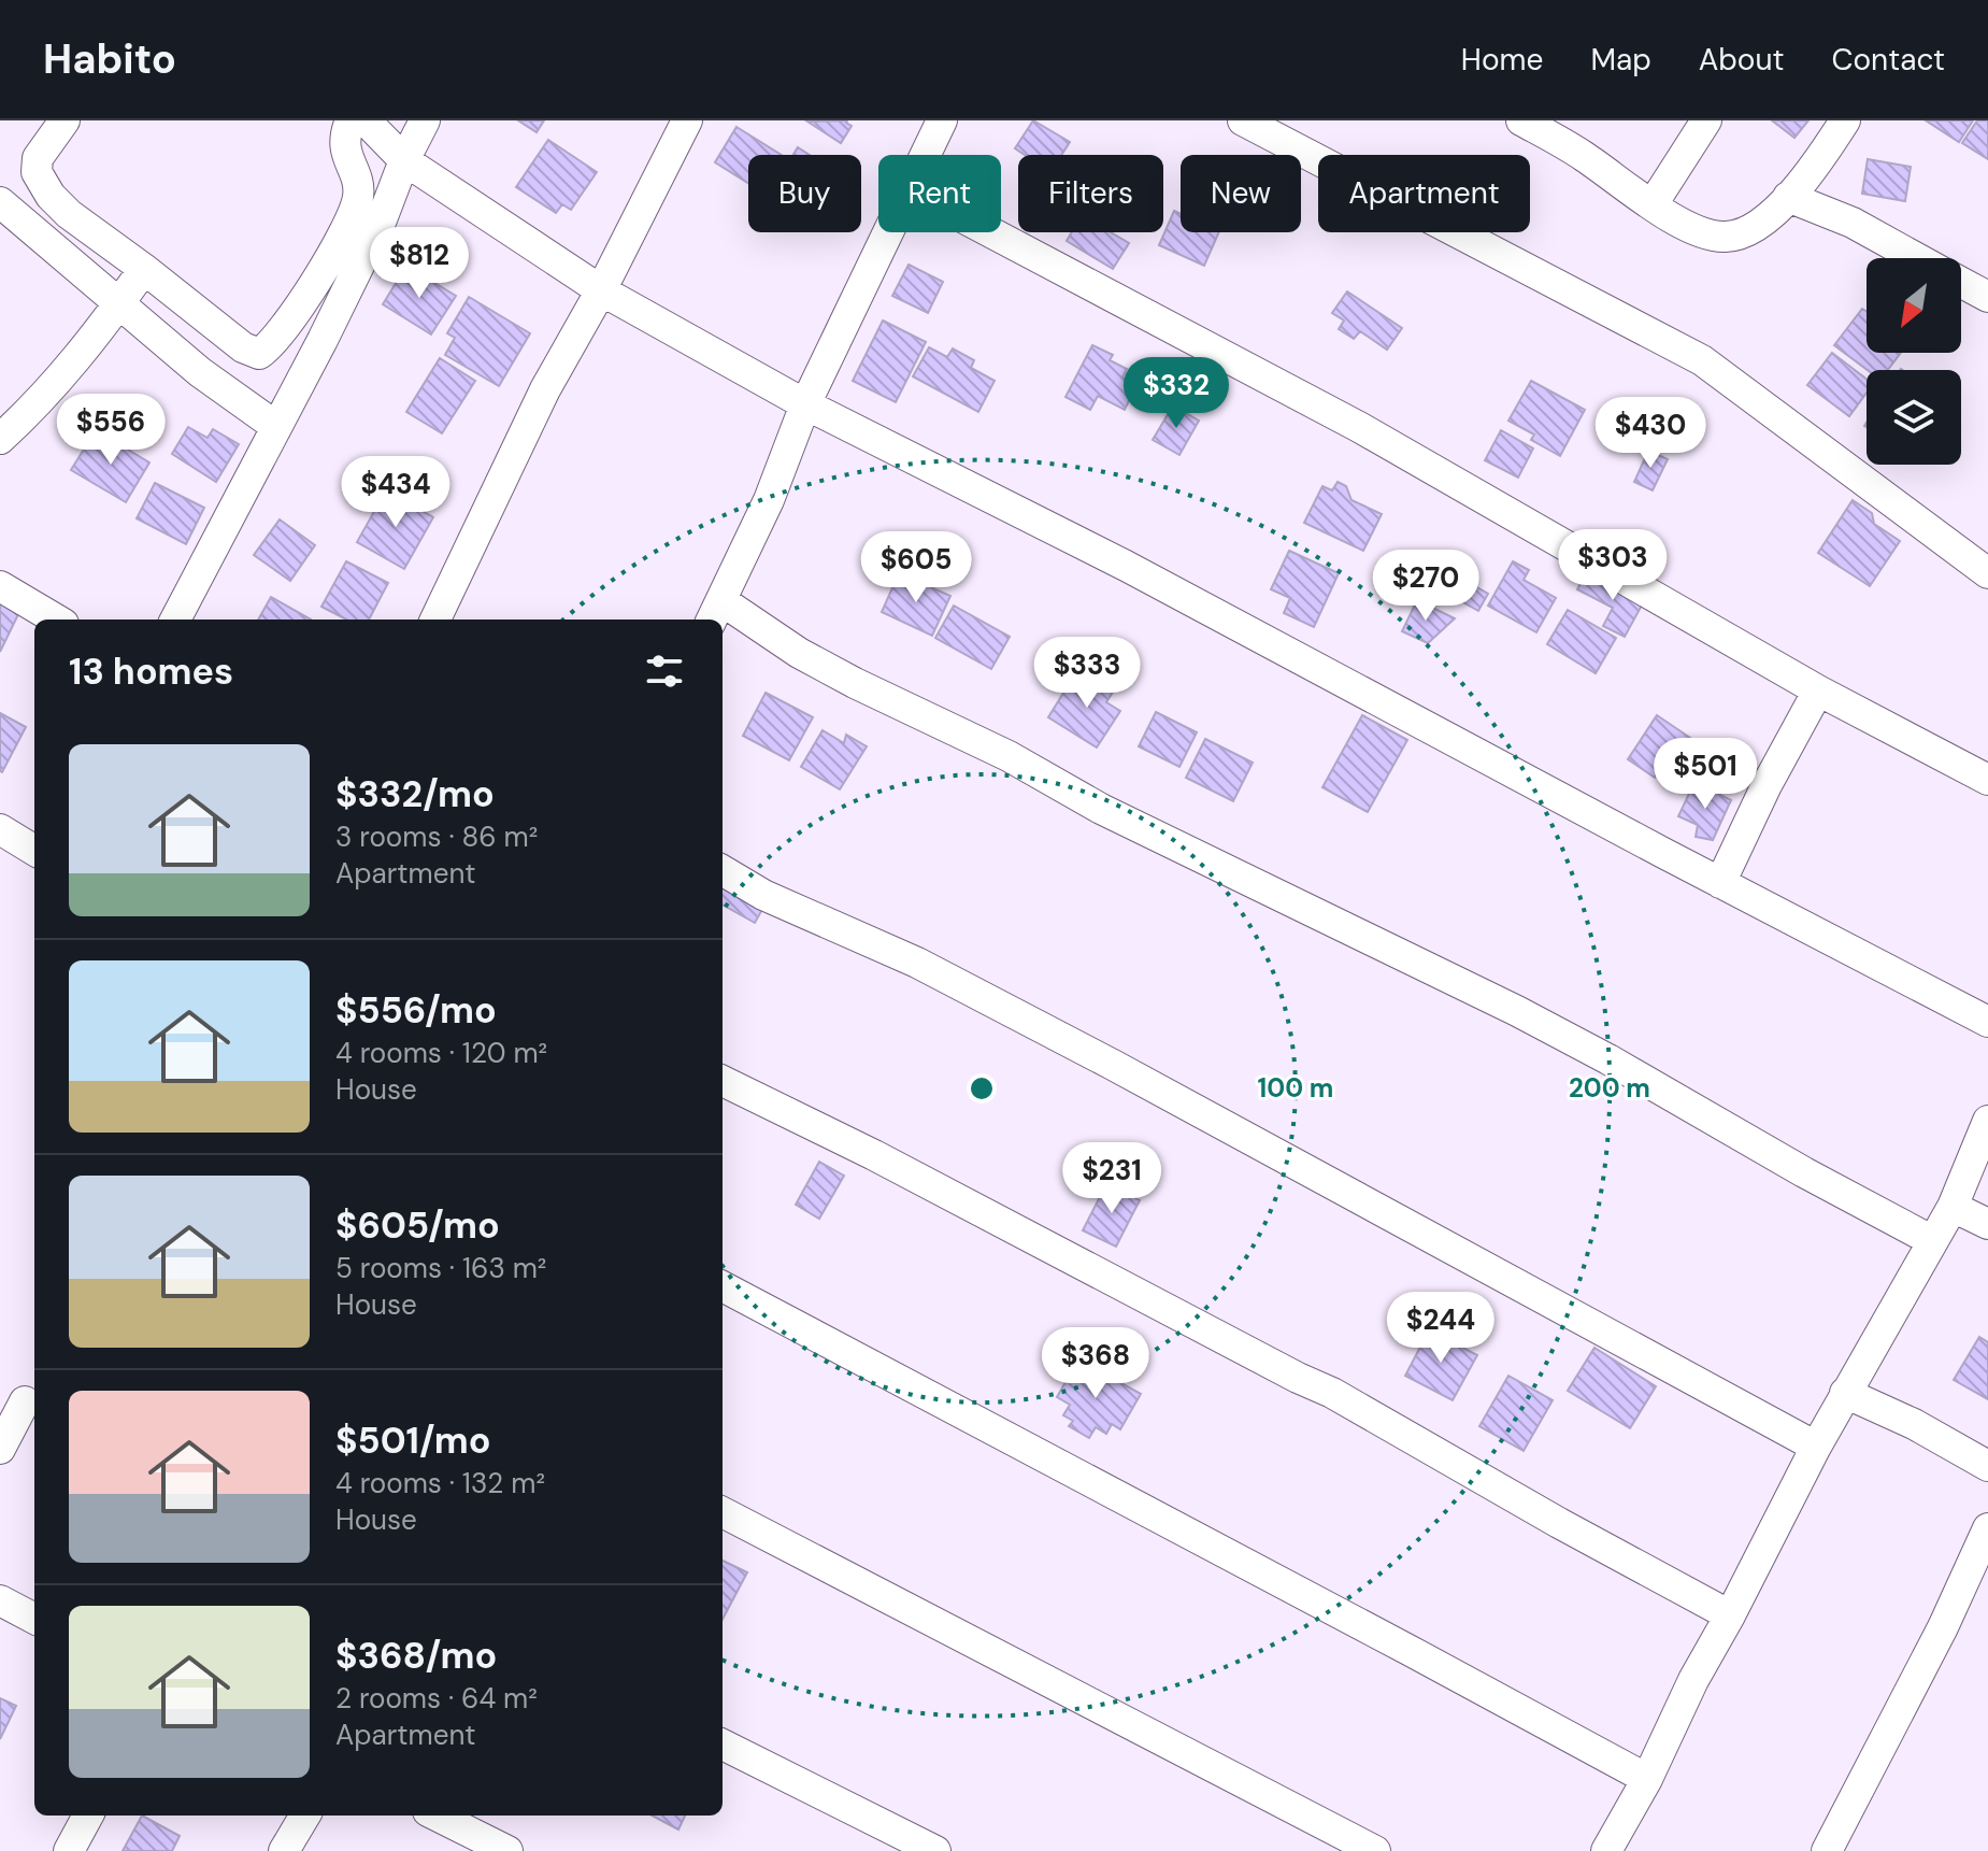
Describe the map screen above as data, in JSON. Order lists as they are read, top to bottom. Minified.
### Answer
{"north":"bottom left","page":{"header":"Habito","nav":["Home","Map","About","Contact"],"chip":["Buy","Rent","Filters","New","Apartment"],"price":["$812","$332","$556","$430","$434","$303","$605","$270","$333","$501","$231","$244","$368"],"heading":"13 homes","list":[{"name":"$332/mo","note":"3 rooms · 86 m² · Apartment"},{"name":"$556/mo","note":"4 rooms · 120 m² · House"},{"name":"$605/mo","note":"5 rooms · 163 m² · House"},{"name":"$501/mo","note":"4 rooms · 132 m² · House"},{"name":"$368/mo","note":"2 rooms · 64 m² · Apartment"}]},"rings":["100 m","200 m"]}
